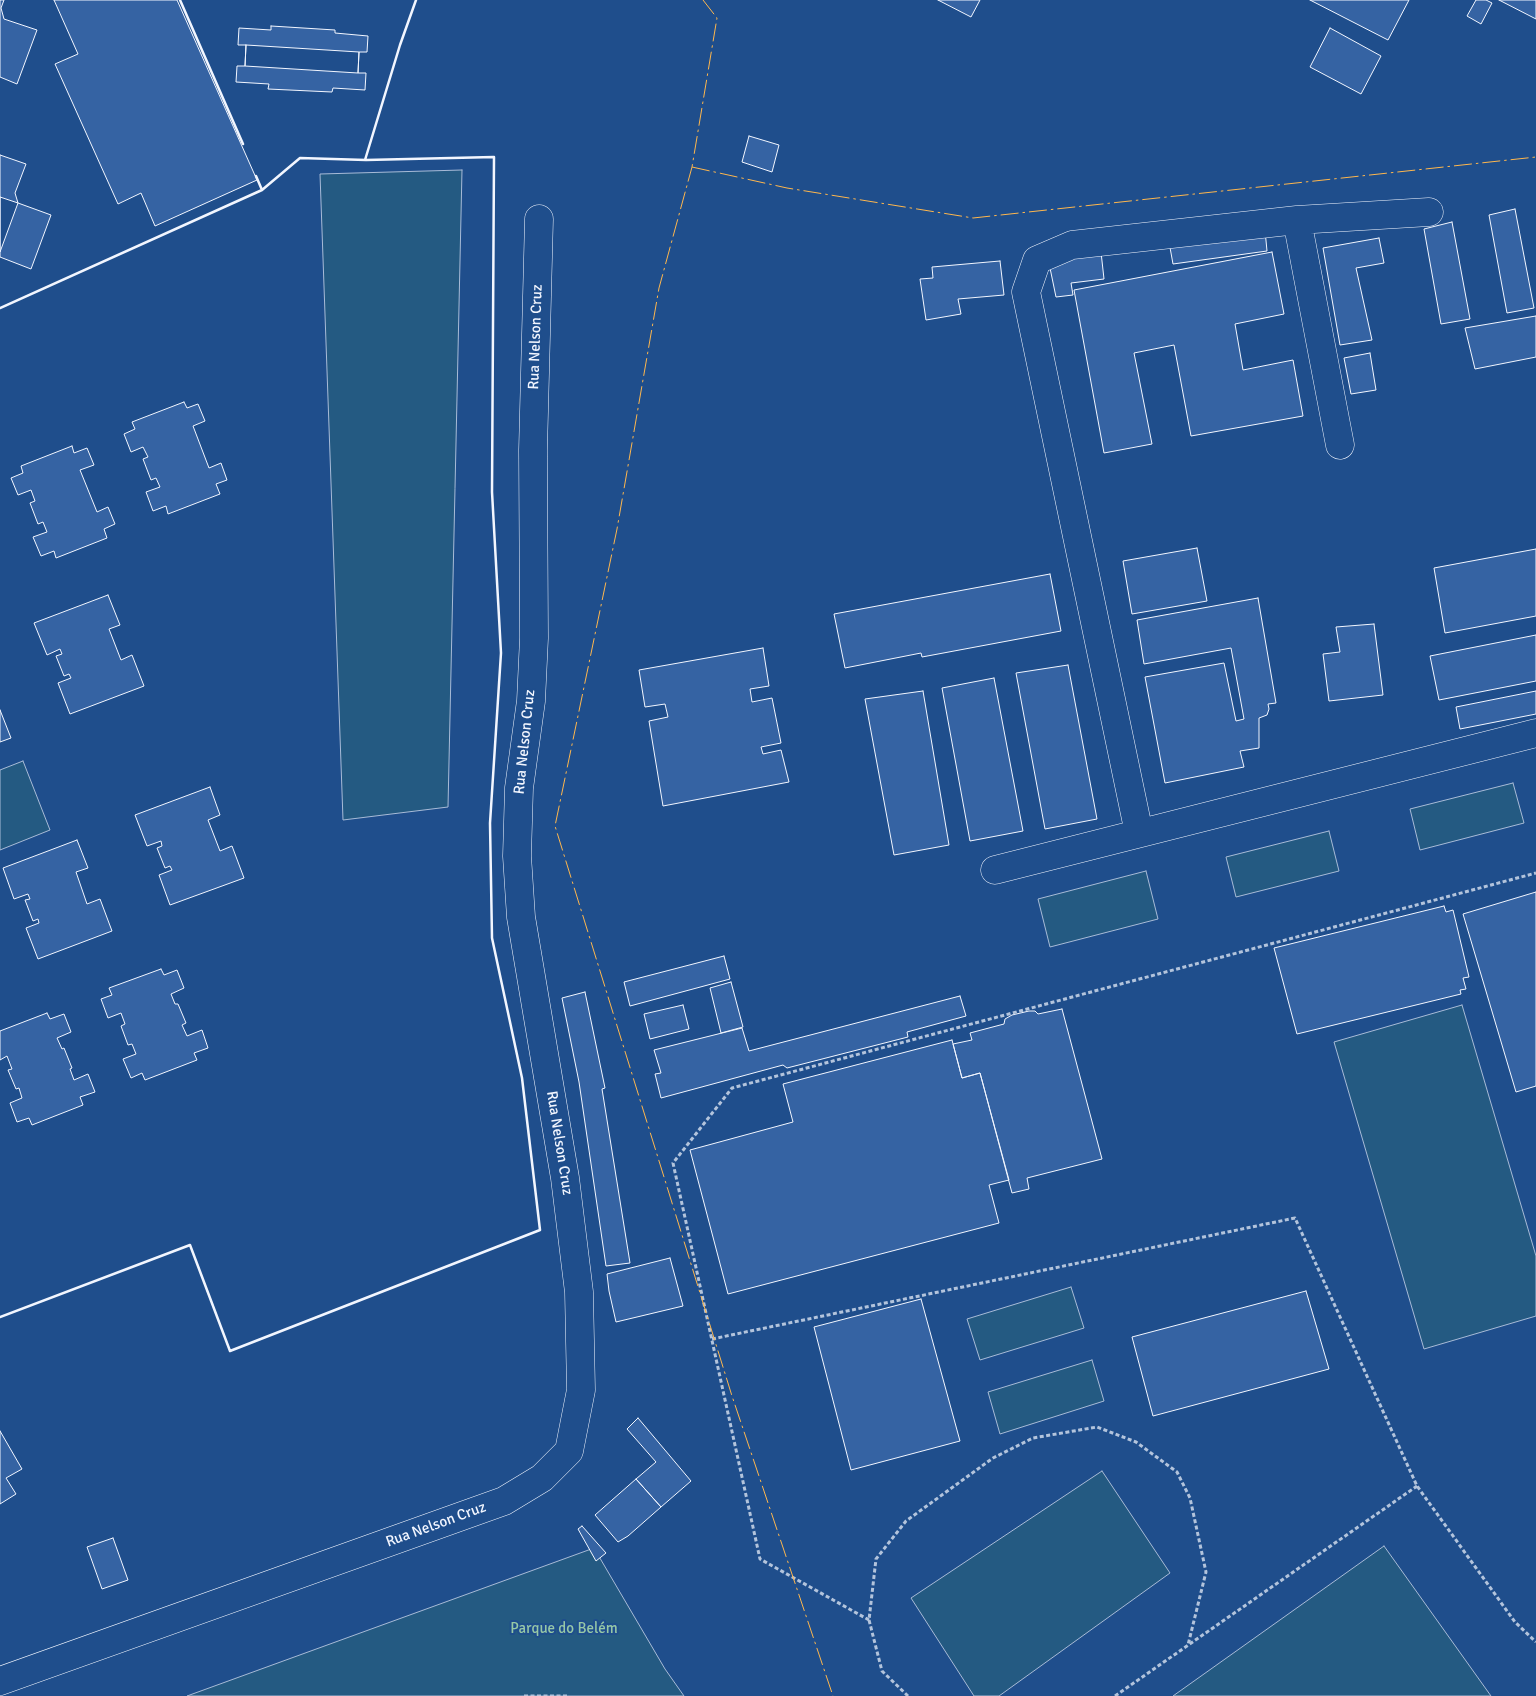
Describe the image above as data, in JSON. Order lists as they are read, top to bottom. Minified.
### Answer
{"streets":{"street":["Rua Nelson Cruz"]},"parks":["Parque do Belém"]}
